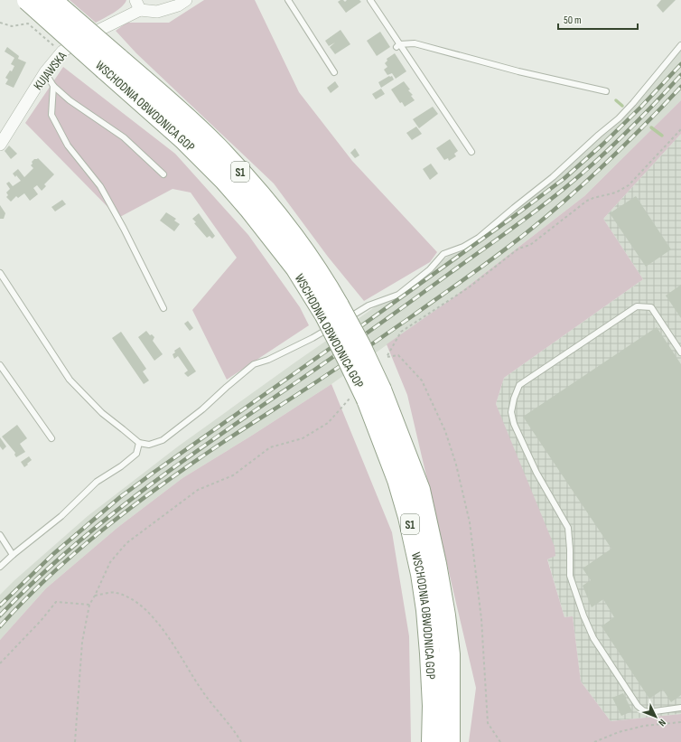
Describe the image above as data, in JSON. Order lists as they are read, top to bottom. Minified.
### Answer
{"streets":{"highway":["WSCHODNIA OBWODNICA GOP","S1"],"street":["KUJAWSKA"]},"scale_bar":"50 m","north":"bottom right"}
